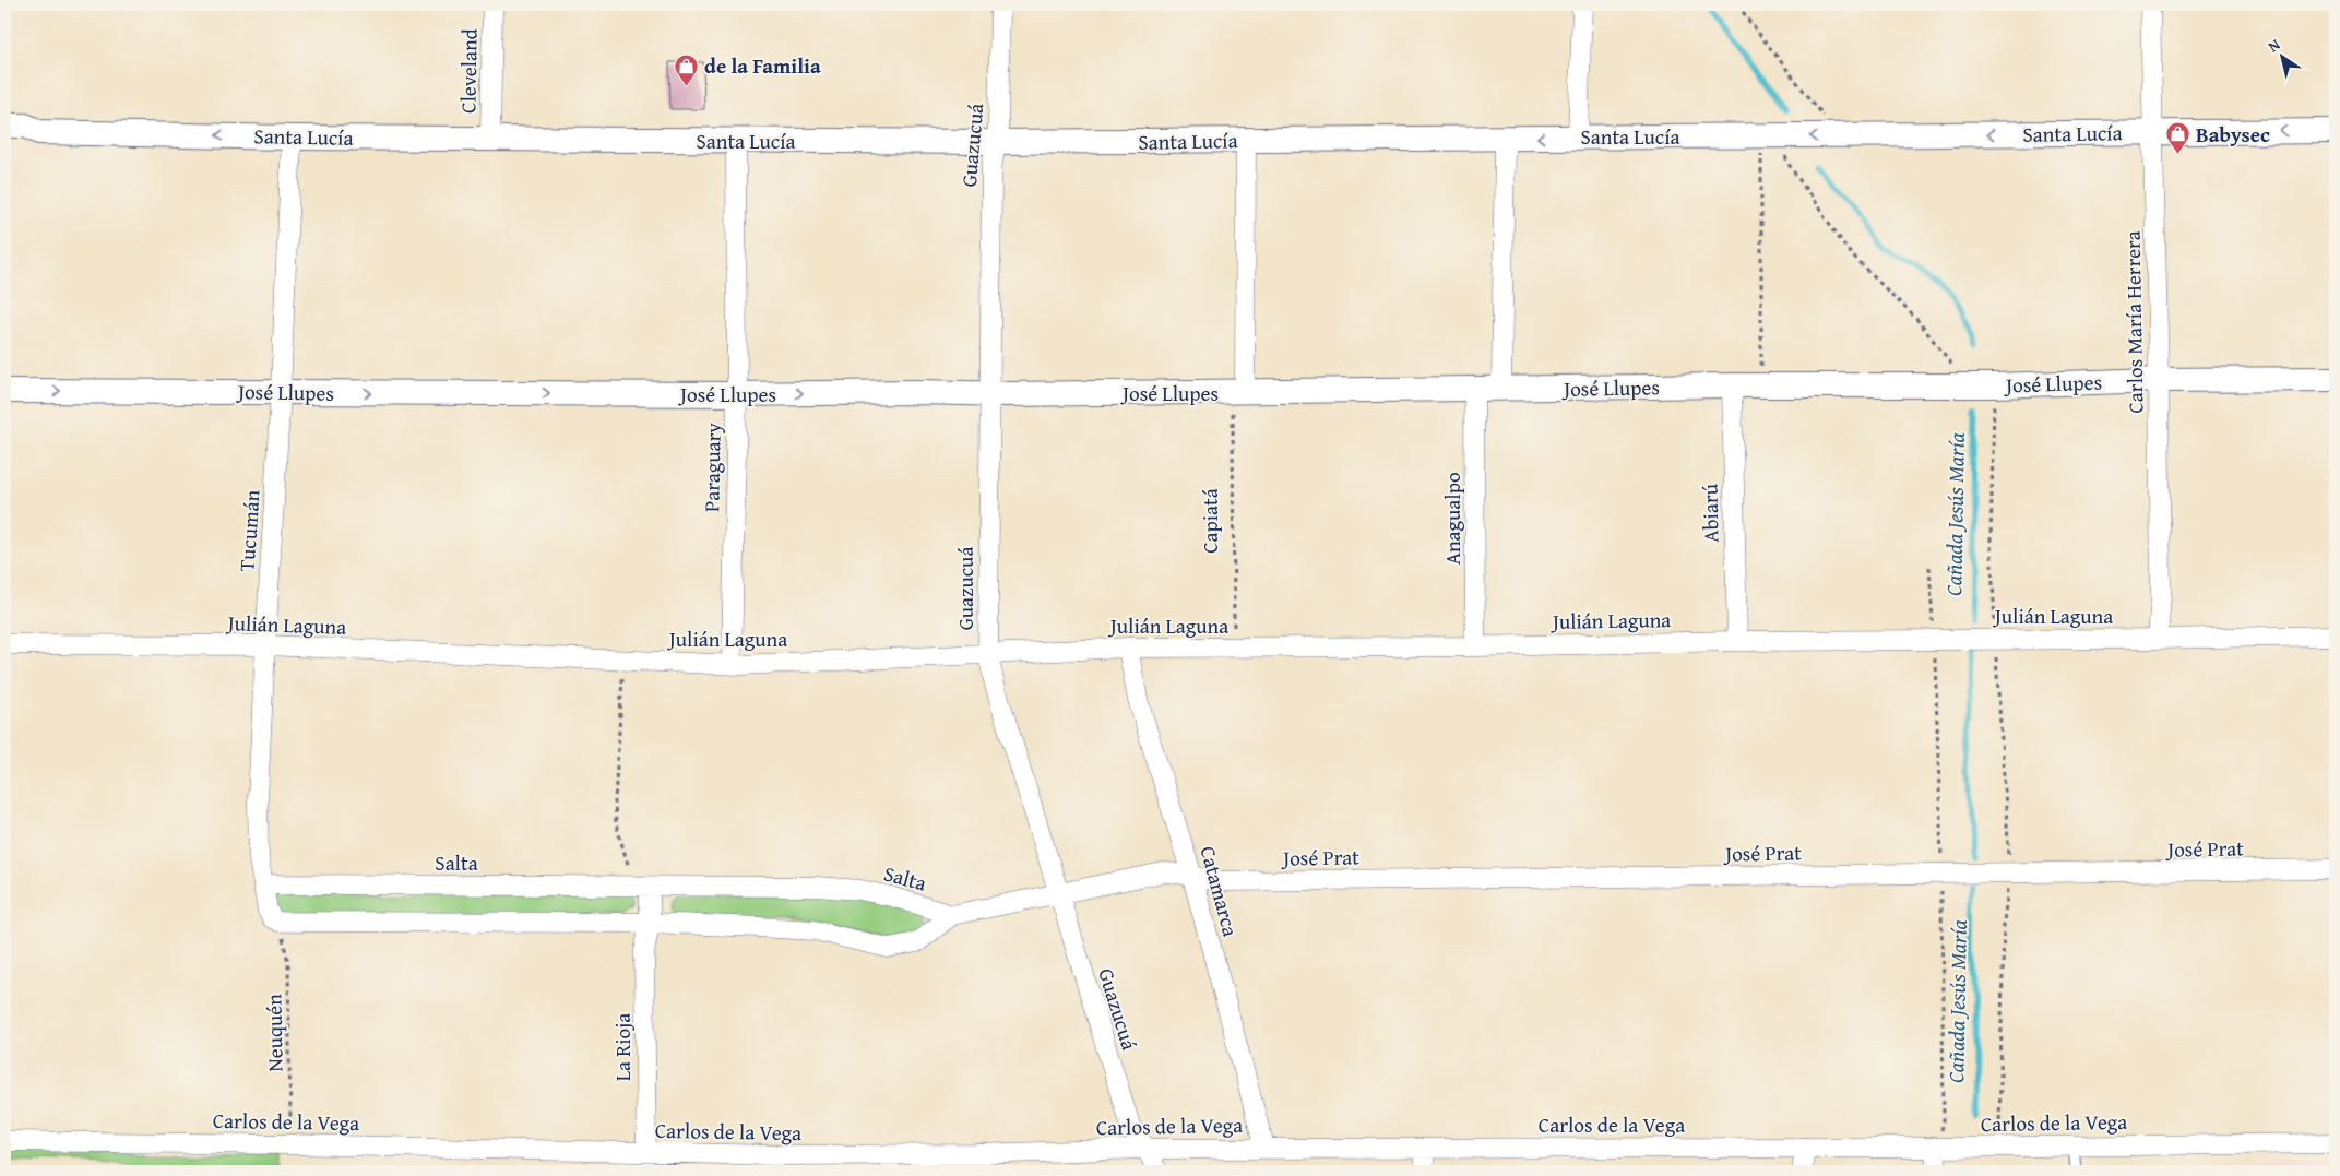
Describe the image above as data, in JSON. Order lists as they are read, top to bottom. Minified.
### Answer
{"streets":{"street":["Cleveland","Santa Lucía","Guazucuá","Carlos María Herrera","José Llupes","Paraguary","Abiarú","Anagualpo","Tucumán","Julián Laguna","José Prat","Salta","Catamarca","La Rioja","Carlos de la Vega"],"path":["Capiatá","Neuquén"]},"crossings":[["Cleveland","Santa Lucía"],["Santa Lucía","Guazucuá"],["Santa Lucía","Carlos María Herrera"],["Santa Lucía","Paraguary"],["Santa Lucía","Tucumán"],["Guazucuá","José Llupes"],["Guazucuá","Julián Laguna"],["Guazucuá","Salta"],["Guazucuá","Carlos de la Vega"],["Carlos María Herrera","José Llupes"],["Carlos María Herrera","Julián Laguna"],["José Llupes","Paraguary"],["José Llupes","Abiarú"],["José Llupes","Anagualpo"],["José Llupes","Capiatá"],["José Llupes","Tucumán"],["Paraguary","Julián Laguna"],["Abiarú","Julián Laguna"],["Anagualpo","Julián Laguna"],["Capiatá","Julián Laguna"],["Tucumán","Julián Laguna"],["Tucumán","Salta"],["Tucumán","Neuquén"],["Julián Laguna","Catamarca"],["José Prat","Salta"],["José Prat","Catamarca"],["Salta","Catamarca"],["Salta","Neuquén"],["Salta","La Rioja"],["Catamarca","Carlos de la Vega"],["Neuquén","Carlos de la Vega"],["La Rioja","Carlos de la Vega"]],"one_way":["Santa Lucía","José Llupes"],"water":["Cañada Jesús María"],"places":{"shop":["de la Familia","Babysec"]},"north":"top left"}
